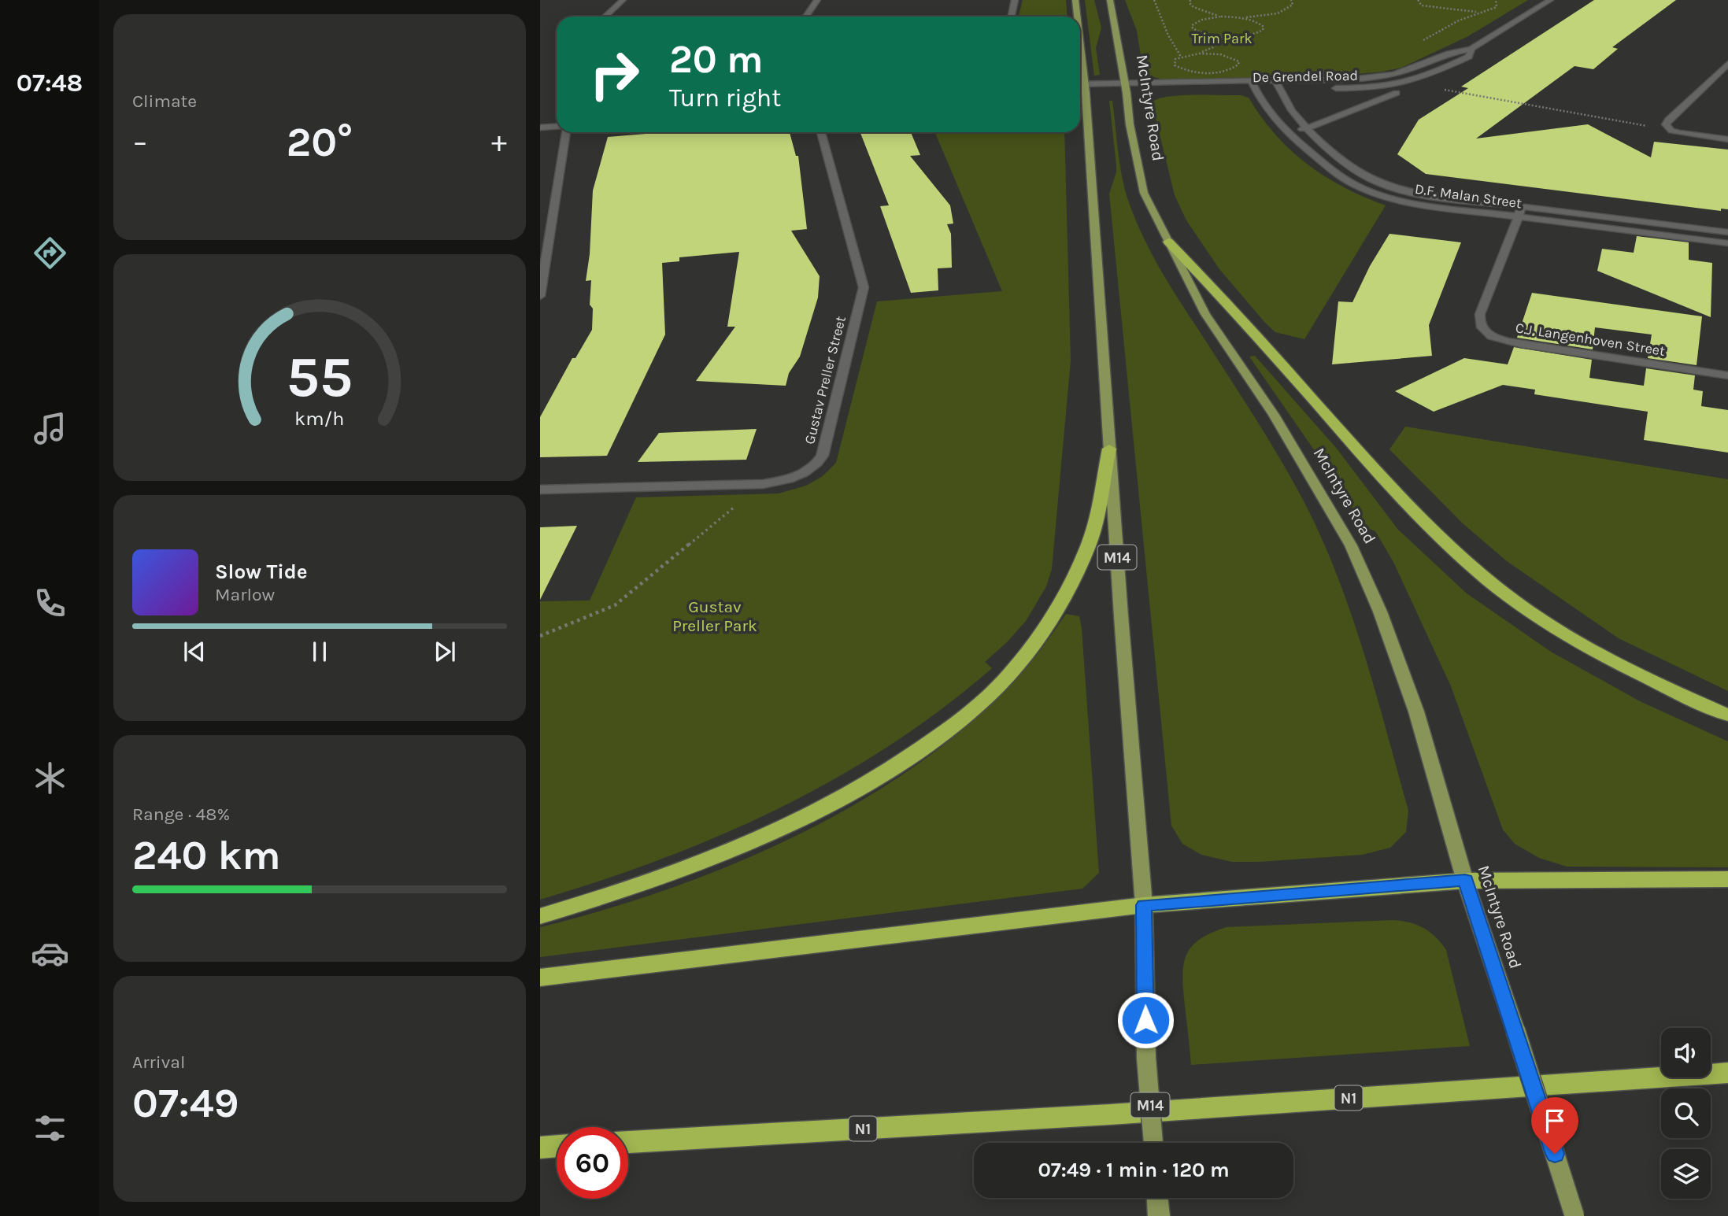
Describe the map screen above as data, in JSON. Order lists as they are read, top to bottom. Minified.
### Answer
{"streets":{"highway":["N1"],"main road":["McIntyre Road","M14"],"street":["De Grendel Road","D.F. Malan Street","C.J. Langenhoven Street","Gustav Preller Street"]},"crossings":[["De Grendel Road","McIntyre Road"],["De Grendel Road","D.F. Malan Street"],["D.F. Malan Street","C.J. Langenhoven Street"]],"parks":["Trim Park","Gustav Preller Park"],"page":{"tabs":"07:48","tile":["Climate",["Range · 48%","240 km"],["Arrival","07:49"]],"turn":["20 m","Turn right"],"heat":["−","20°","+"],"song":["Slow Tide","Marlow"],"limit":"60","trip":"07:49 · 1 min · 120 m","gauge":["55","km/h"]}}
